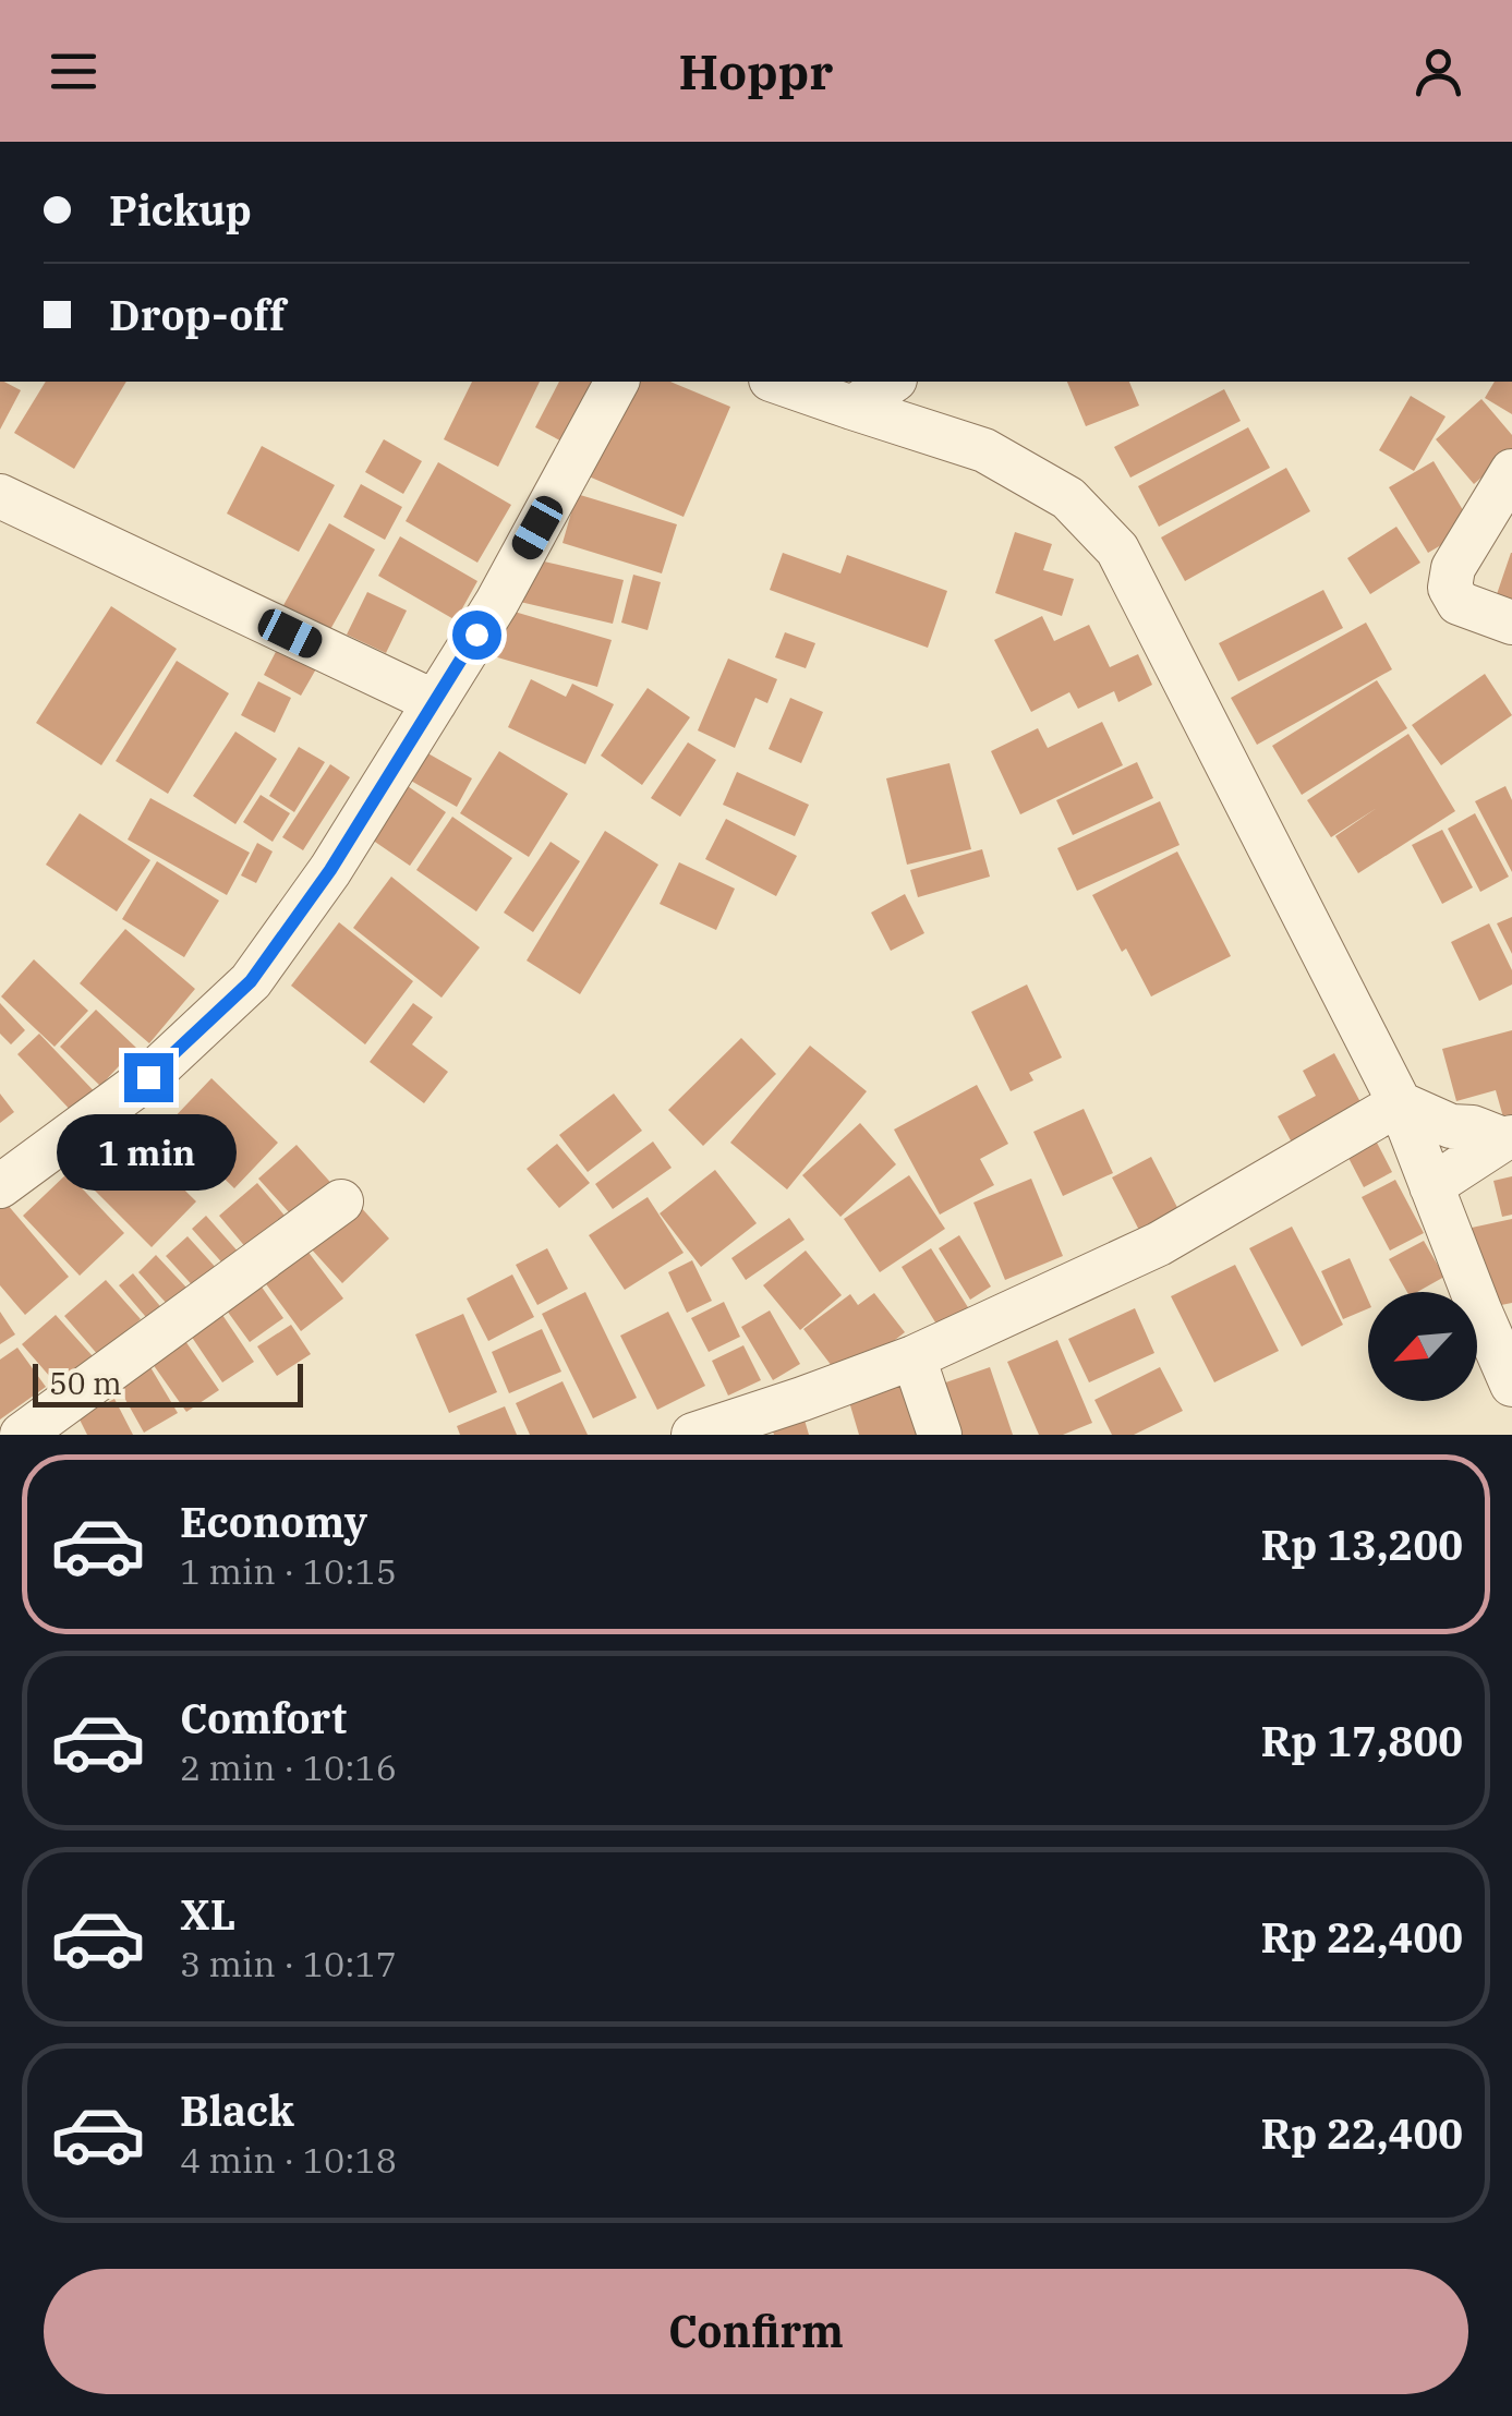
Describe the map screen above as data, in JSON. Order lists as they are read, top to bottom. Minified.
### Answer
{"scale_bar":"50 m","north":"bottom left","page":{"header":"Hoppr","banner":["Pickup","Drop-off"],"bubble":"1 min","scale":"50 m","list":[{"name":"Economy","note":"1 min · 10:15","value":"Rp 13,200"},{"name":"Comfort","note":"2 min · 10:16","value":"Rp 17,800"},{"name":"XL","note":"3 min · 10:17","value":"Rp 22,400"},{"name":"Black","note":"4 min · 10:18","value":"Rp 22,400"}],"buttons":"Confirm"}}
